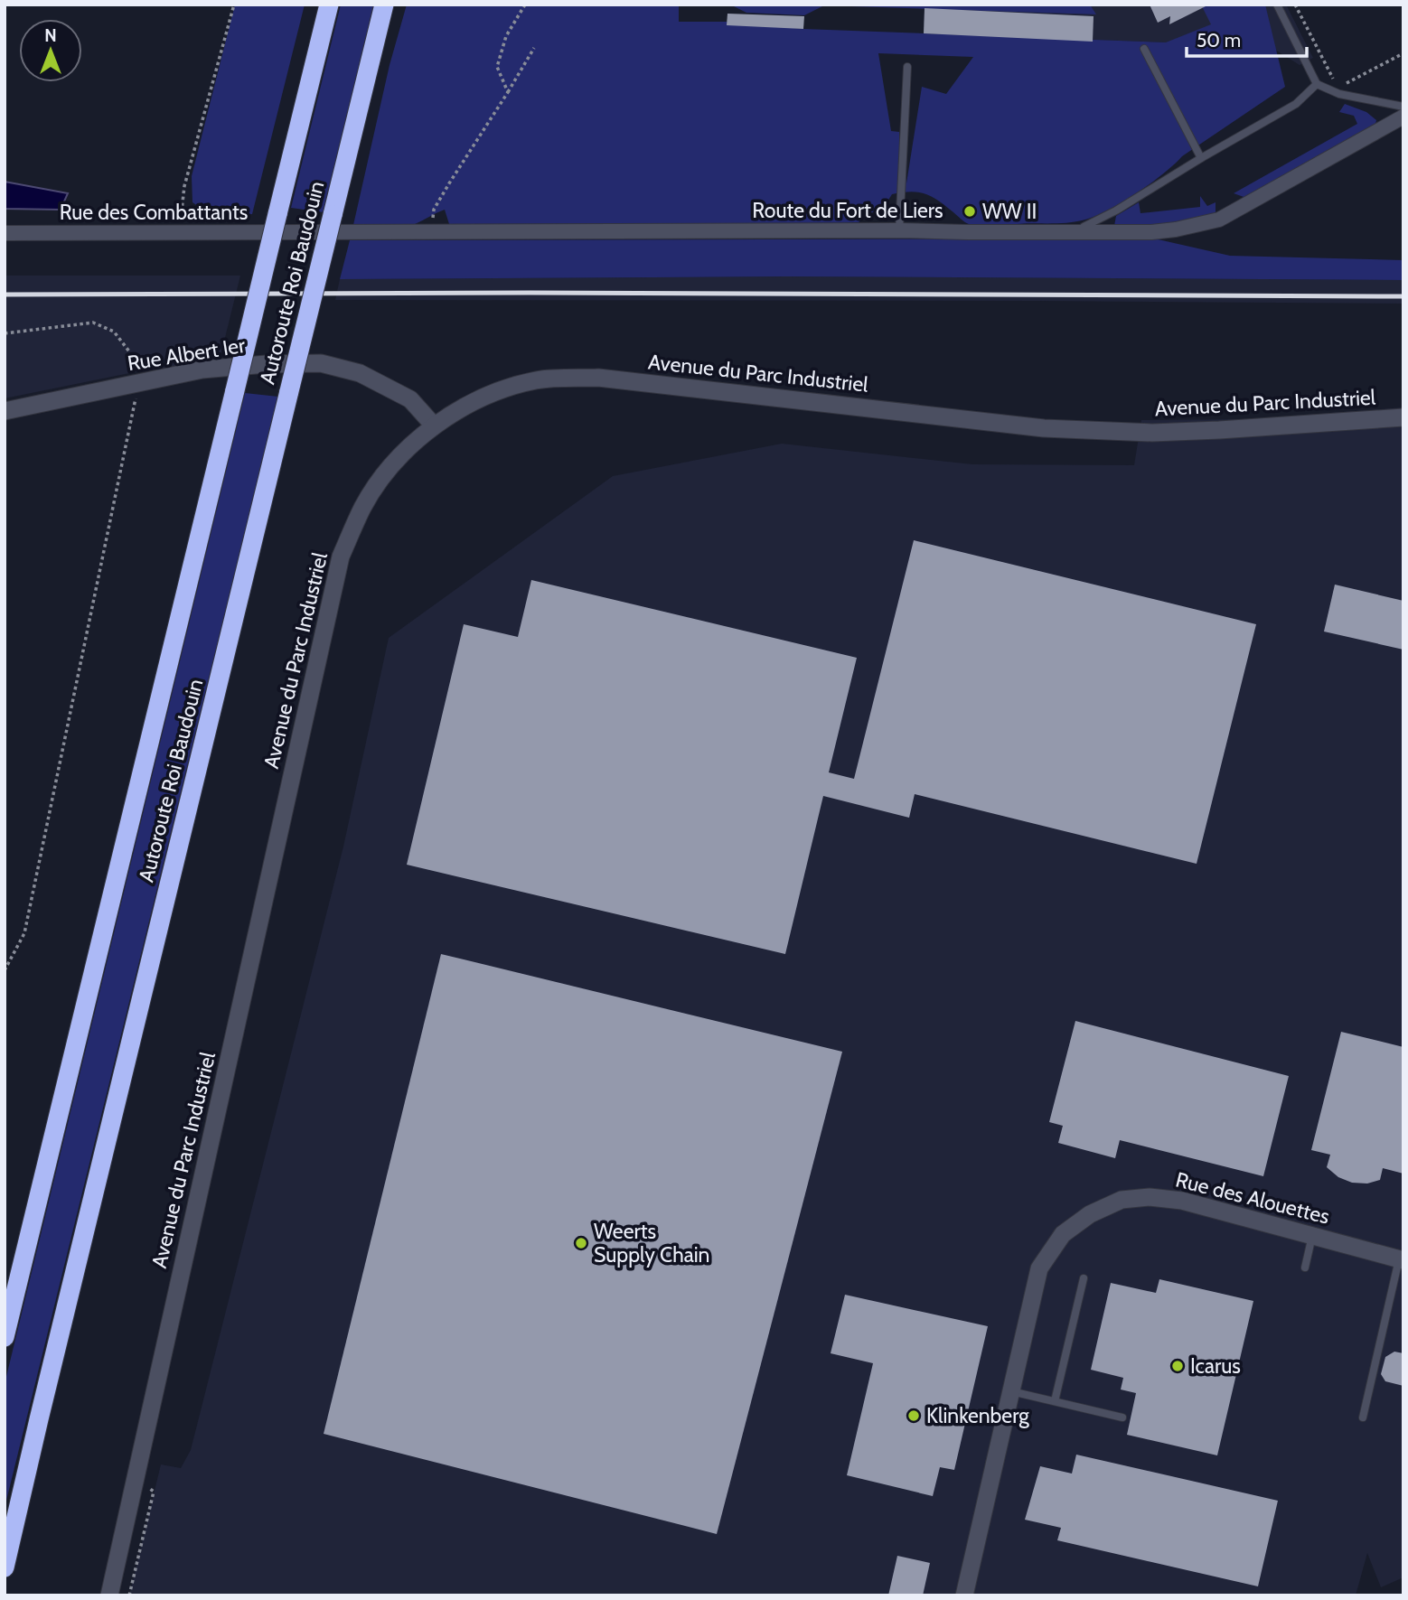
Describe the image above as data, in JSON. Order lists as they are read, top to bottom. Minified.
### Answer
{"streets":{"highway":["Autoroute Roi Baudouin"],"street":["Route du Fort de Liers","Rue des Combattants","Rue Albert Ier","Avenue du Parc Industriel","Rue des Alouettes"]},"crossings":[["Route du Fort de Liers","Rue des Combattants"],["Rue Albert Ier","Avenue du Parc Industriel"]],"places":["WW II","Weerts Supply Chain","Icarus","Klinkenberg"],"scale_bar":"50 m","north":"top"}
